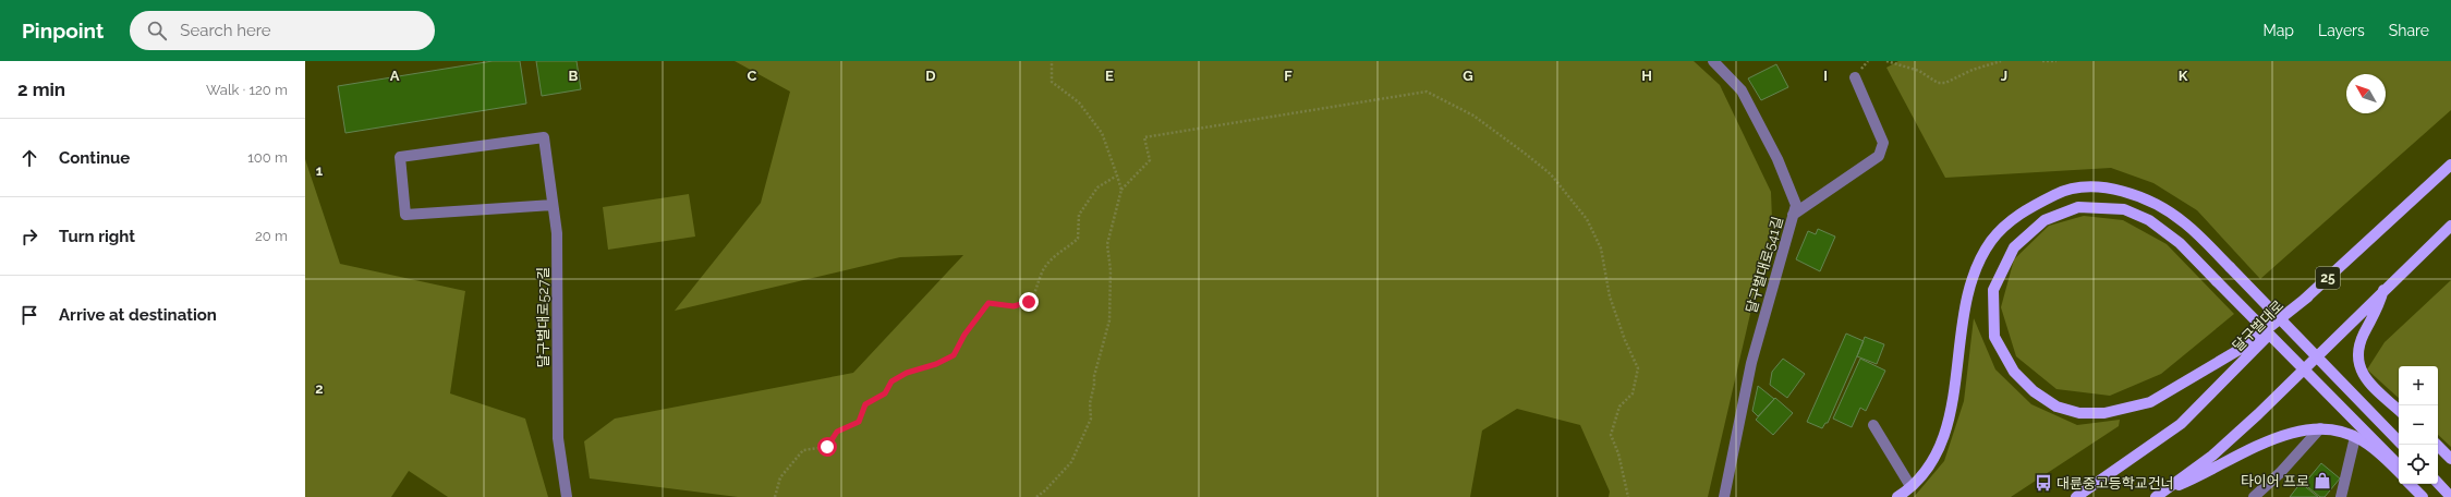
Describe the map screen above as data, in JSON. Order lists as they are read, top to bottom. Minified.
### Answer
{"streets":{"main road":["25","달구벌대로"],"street":["달구벌대로541길","달구벌대로527길"]},"places":{"shop":["타이어 프로"],"bus stop":["대륜중고등학교건너"]},"north":"top left","page":{"header":"Pinpoint","search":"Search here","nav":["Map","Layers","Share"],"heading":["2 min","Walk · 120 m"],"list":[["Continue","100 m"],["Turn right","20 m"],"Arrive at destination"],"map_buttons":["+","−"]},"grid":{"columns":["A","B","C","D","E","F","G","H","I","J","K"],"rows":["1","2"]}}
